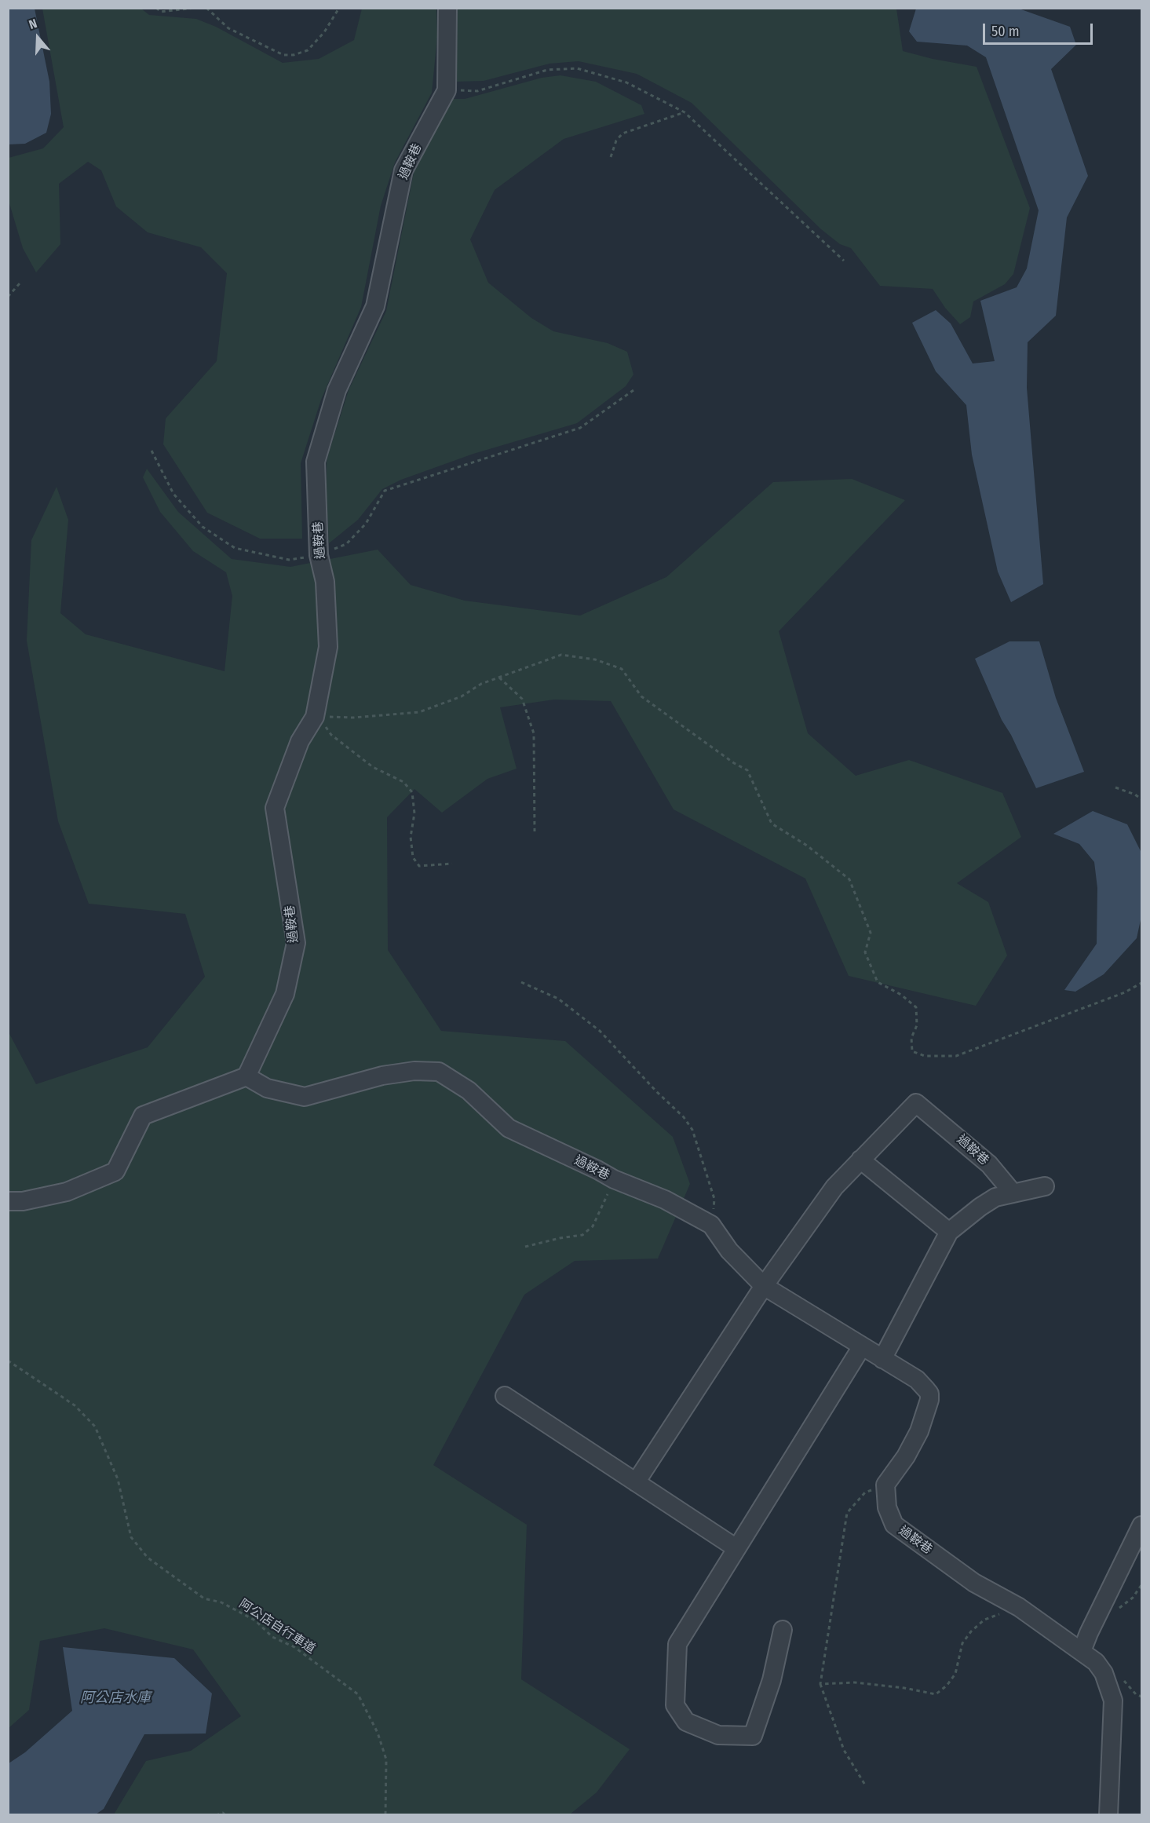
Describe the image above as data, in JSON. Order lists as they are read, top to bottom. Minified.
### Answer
{"streets":{"lane":["過鞍巷"],"path":["阿公店自行車道"]},"water":["阿公店水庫"],"scale_bar":"50 m","north":"top"}
